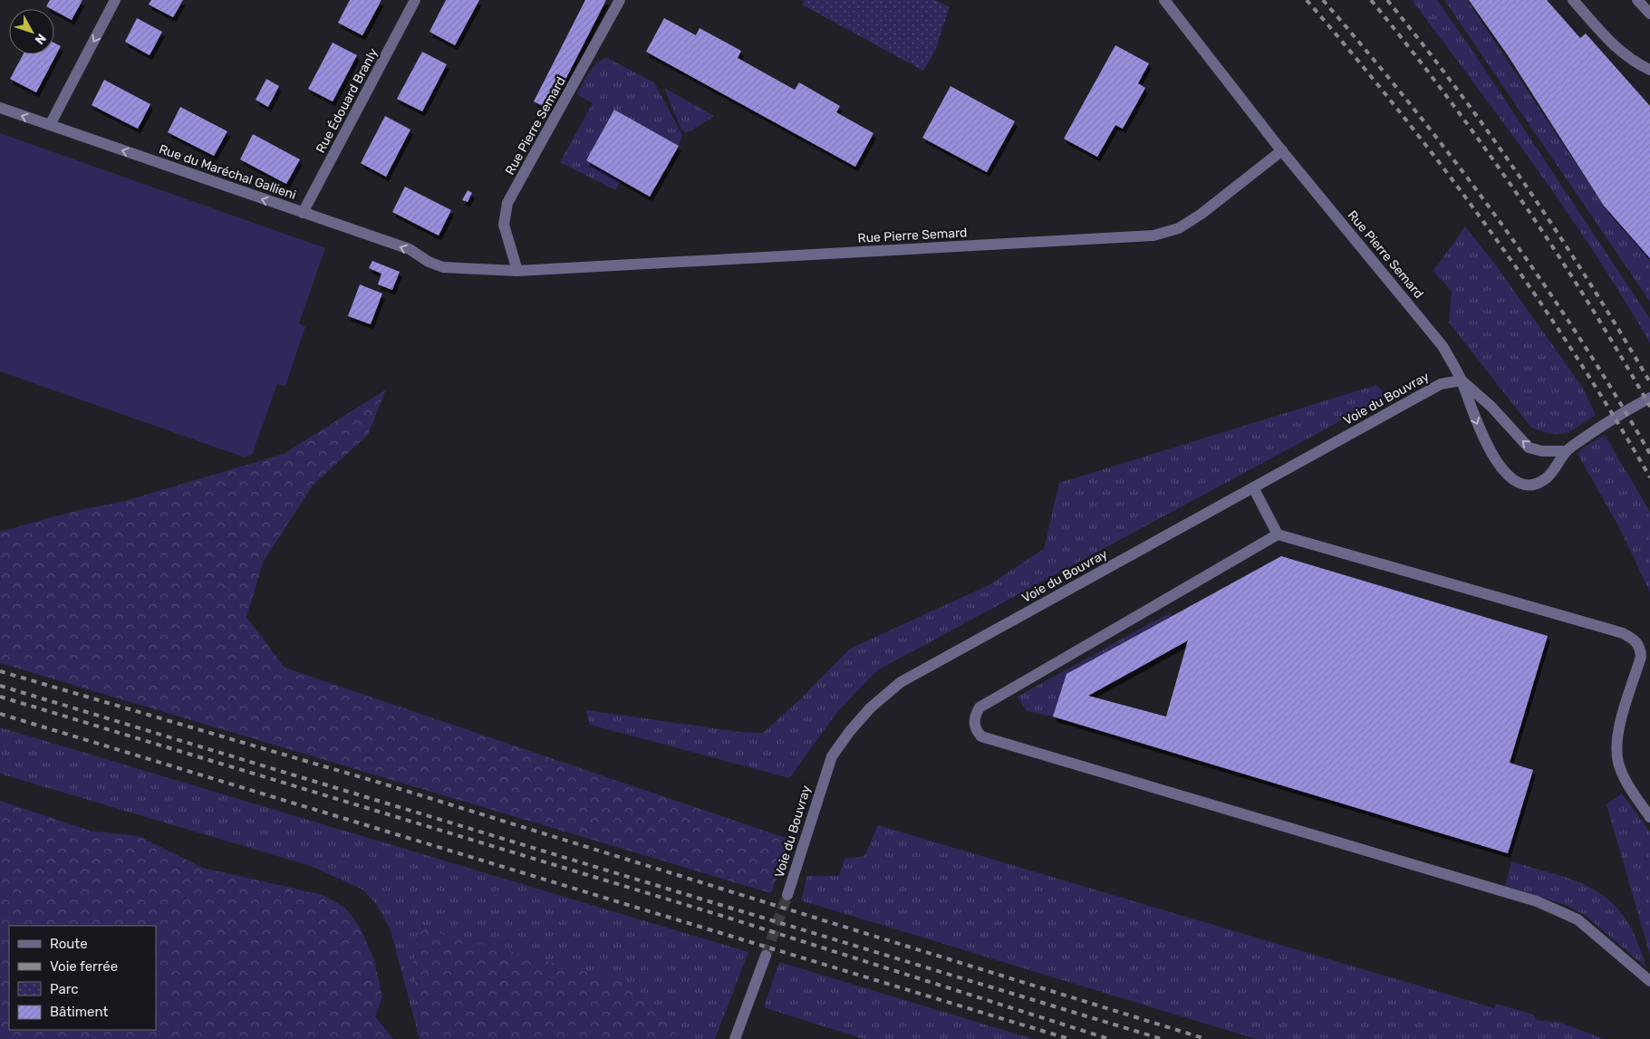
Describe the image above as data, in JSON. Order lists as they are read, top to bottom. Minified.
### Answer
{"streets":{"street":["Rue Édouard Branly","Rue Pierre Semard","Rue du Maréchal Gallieni","Voie du Bouvray"]},"crossings":[["Rue Édouard Branly","Rue du Maréchal Gallieni"],["Rue Pierre Semard","Rue du Maréchal Gallieni"],["Rue Pierre Semard","Voie du Bouvray"]],"one_way":["Rue du Maréchal Gallieni"],"legend":["Route","Voie ferrée","Parc","Bâtiment"],"north":"bottom right"}
